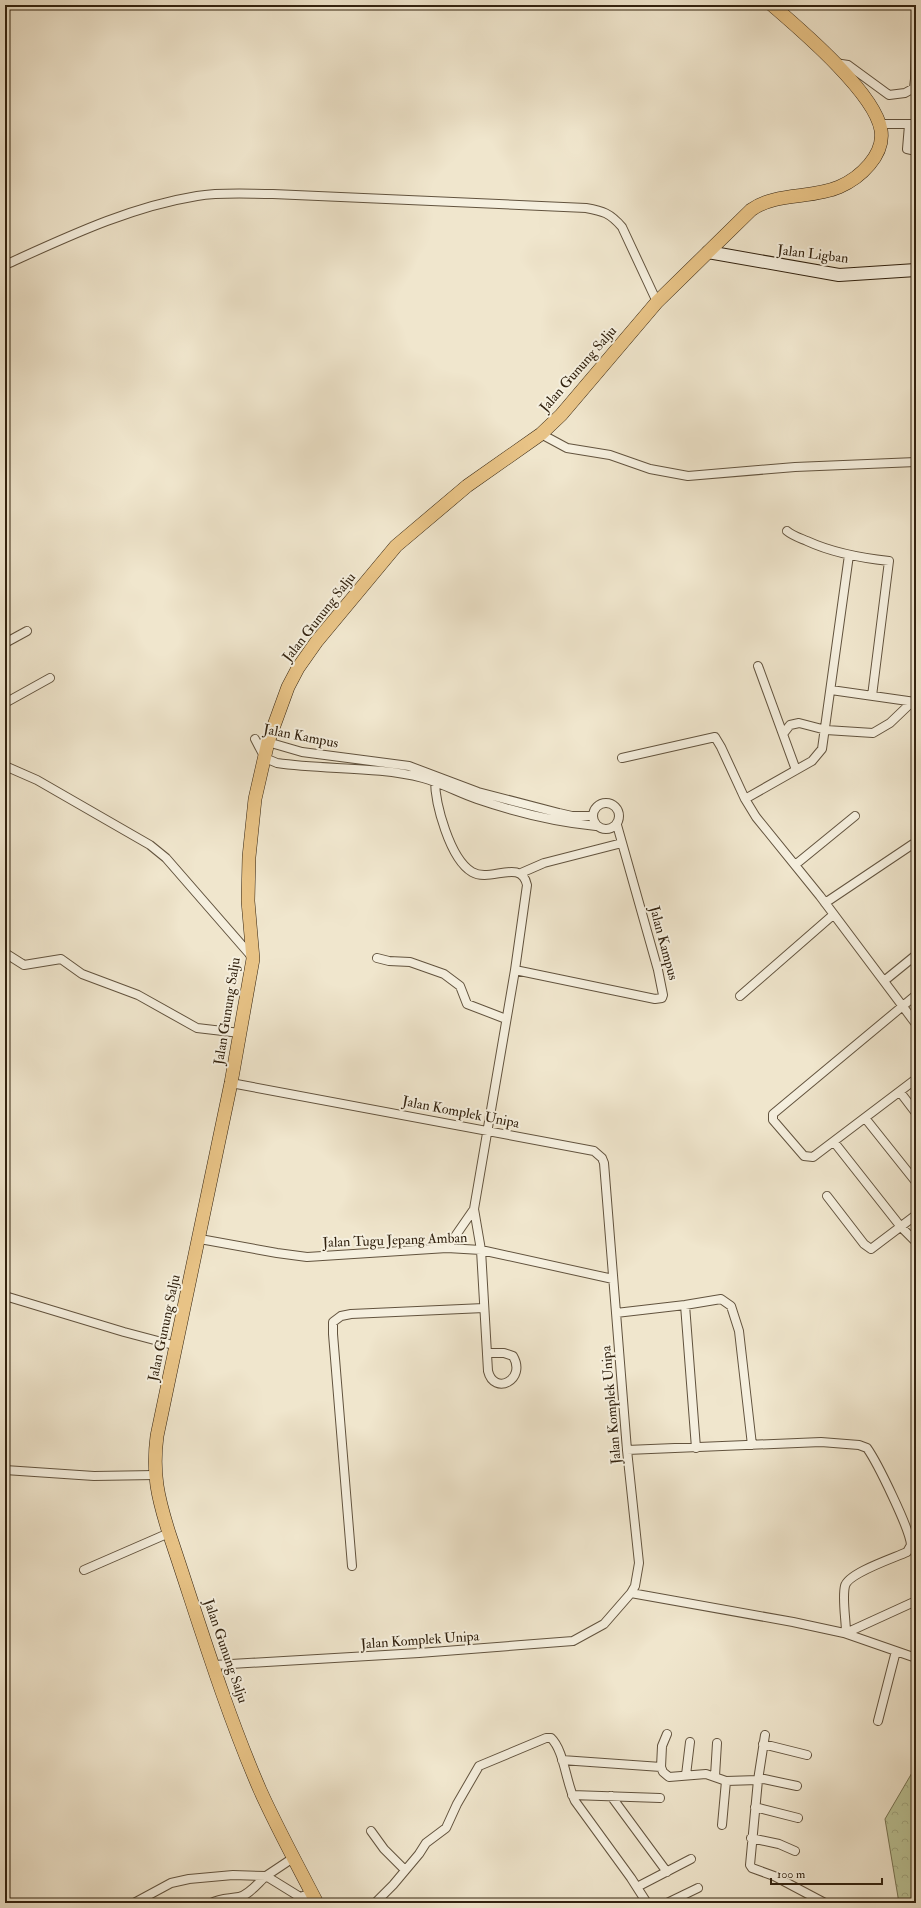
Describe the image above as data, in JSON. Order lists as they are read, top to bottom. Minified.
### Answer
{"streets":{"main road":["Jalan Ligban","Jalan Gunung Salju"],"street":["Jalan Kampus","Jalan Komplek Unipa","Jalan Tugu Jepang Amban"]},"crossings":[["Jalan Ligban","Jalan Gunung Salju"],["Jalan Gunung Salju","Jalan Kampus"],["Jalan Gunung Salju","Jalan Komplek Unipa"],["Jalan Gunung Salju","Jalan Tugu Jepang Amban"],["Jalan Komplek Unipa","Jalan Tugu Jepang Amban"]],"scale_bar":"100 m"}
